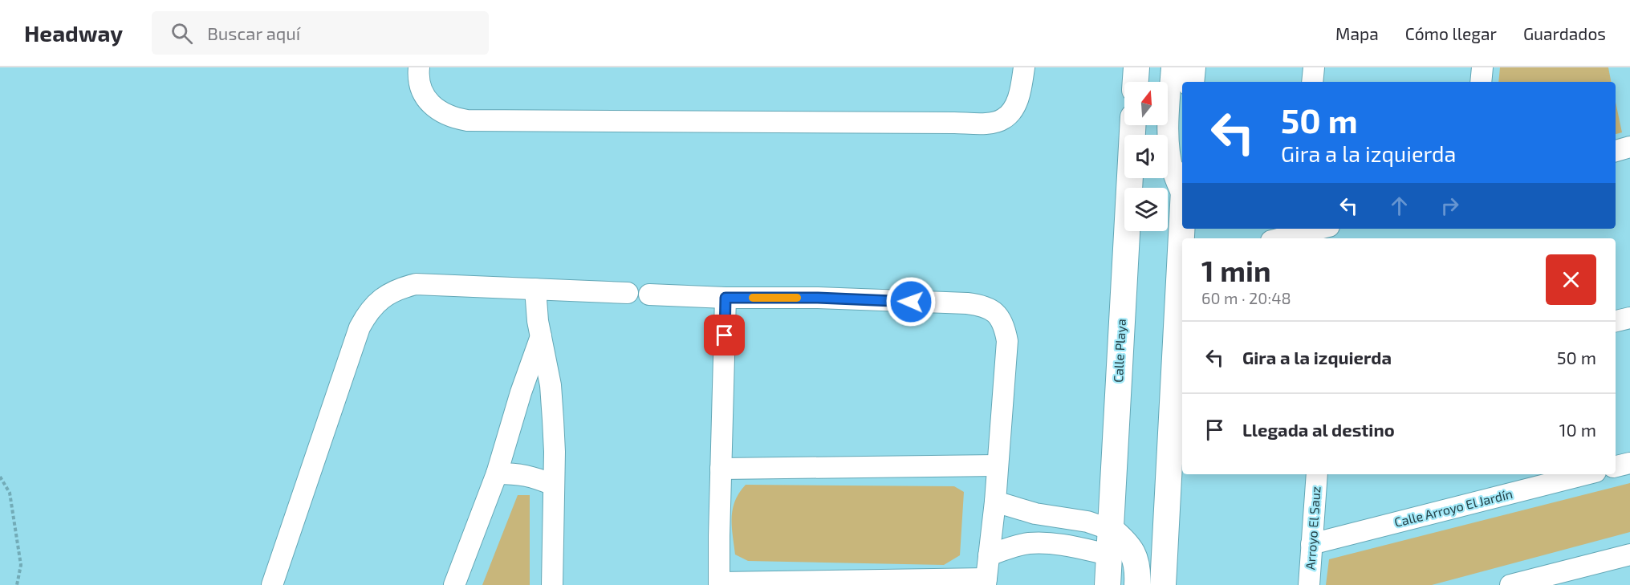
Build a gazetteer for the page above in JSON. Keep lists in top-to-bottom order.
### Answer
{
  "streets": {
    "street": ["Calle Playa", "Calle Arroyo El Jardín", "Arroyo El Sauz"]
  },
  "crossings": [
    ["Calle Arroyo El Jardín", "Arroyo El Sauz"]
  ],
  "north": "top",
  "page": {
    "header": "Headway",
    "search": "Buscar aquí",
    "nav": ["Mapa", "Cómo llegar", "Guardados"],
    "turn": ["50 m", "Gira a la izquierda"],
    "heading": ["1 min", "60 m · 20:48"],
    "list": [
      {
        "name": "Gira a la izquierda",
        "value": "50 m"
      },
      {
        "name": "Llegada al destino",
        "value": "10 m"
      }
    ]
  }
}
